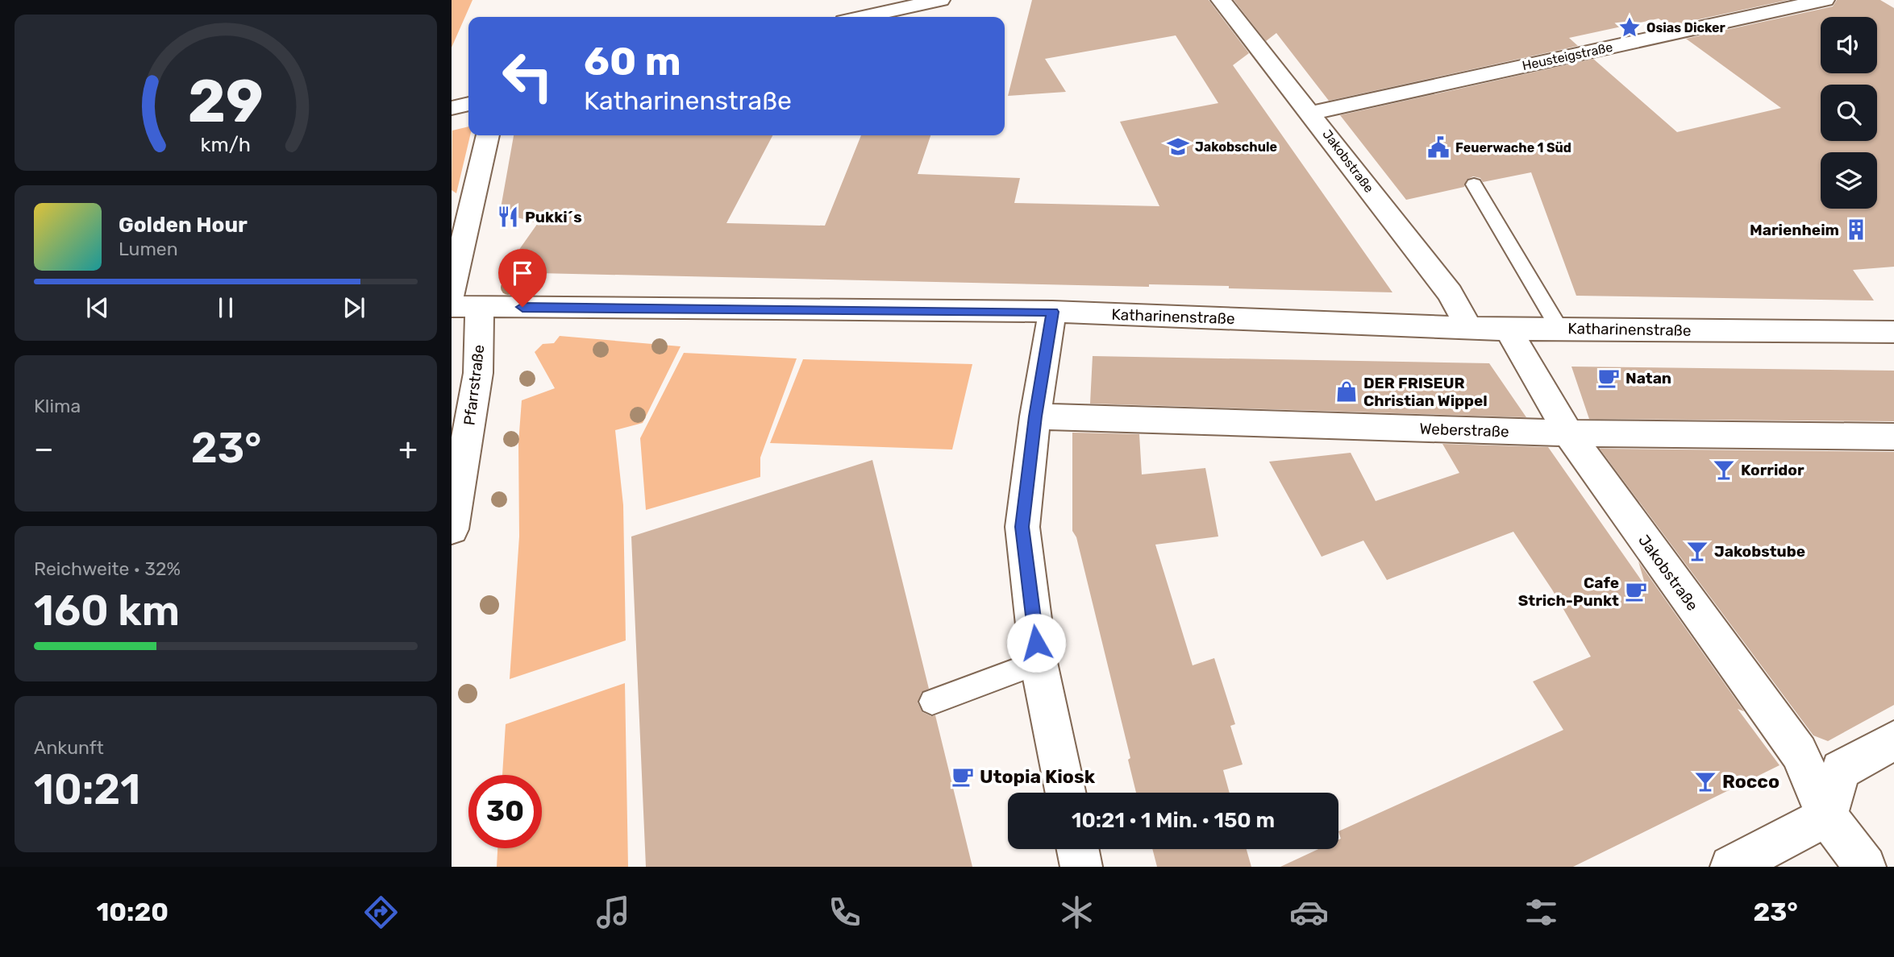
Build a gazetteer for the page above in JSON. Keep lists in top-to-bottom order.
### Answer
{
  "streets": {
    "street": [
      "Heusteigstraße",
      "Jakobstraße",
      "Katharinenstraße",
      "Pfarrstraße",
      "Weberstraße"
    ]
  },
  "crossings": [
    ["Heusteigstraße", "Jakobstraße"],
    ["Jakobstraße", "Katharinenstraße"],
    ["Jakobstraße", "Weberstraße"],
    ["Katharinenstraße", "Pfarrstraße"]
  ],
  "places": {
    "place": ["Osias Dicker"],
    "school or university": ["Jakobschule"],
    "public building": ["Feuerwache 1 Süd"],
    "restaurant": ["Pukki´s"],
    "building": ["Marienheim"],
    "cafe": ["Natan", "Cafe Strich-Punkt", "Utopia Kiosk"],
    "shop": ["DER FRISEUR Christian Wippel"],
    "bar": ["Korridor", "Jakobstube", "Rocco"]
  },
  "page": {
    "turn": ["60 m", "Katharinenstraße"],
    "song": ["Golden Hour", "Lumen"],
    "tile": [
      "Klima",
      ["Reichweite · 32%", "160 km"],
      ["Ankunft", "10:21"]
    ],
    "heat": ["−", "23°", "+"],
    "limit": "30",
    "trip": "10:21 · 1 Min. · 150 m",
    "tabs": ["10:20", "23°"],
    "gauge": ["29", "km/h"]
  }
}
